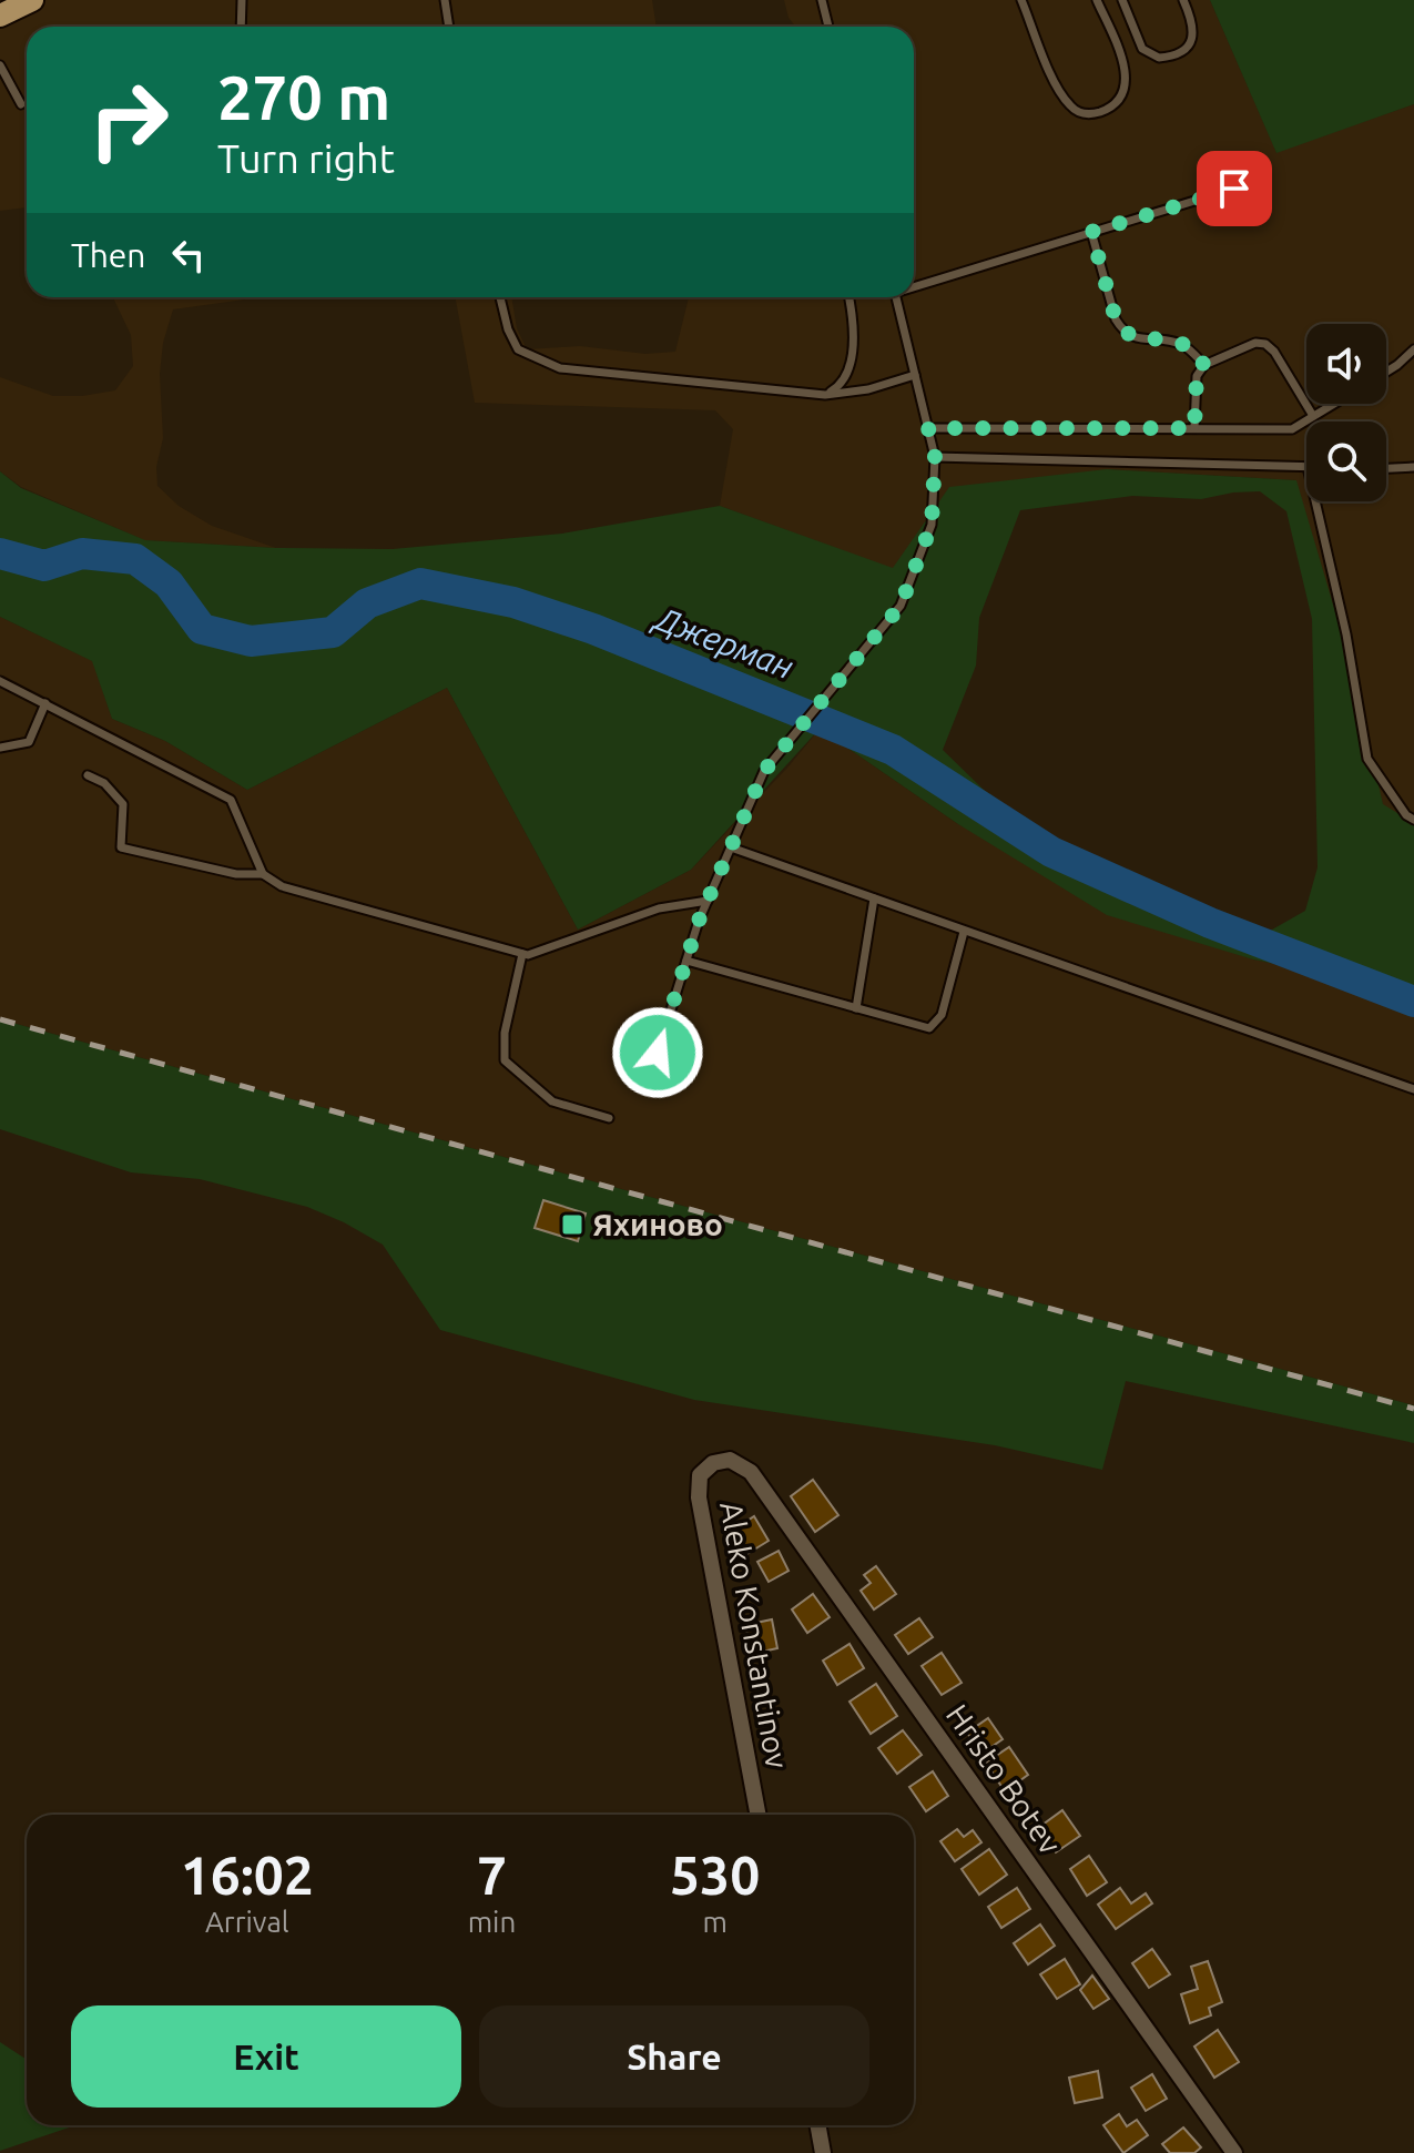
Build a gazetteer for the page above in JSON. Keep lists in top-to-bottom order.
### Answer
{
  "streets": {
    "street": ["Aleko Konstantinov", "Hristo Botev"]
  },
  "crossings": [
    ["Aleko Konstantinov", "Hristo Botev"]
  ],
  "water": ["Джерман"],
  "places": {
    "transit": ["Яхиново"]
  },
  "page": {
    "turn": ["270 m", "Turn right"],
    "then": "Then",
    "eta": [
      "16:02",
      "Arrival",
      "7",
      "min",
      "530",
      "m"
    ],
    "buttons": ["Exit", "Share"]
  }
}
